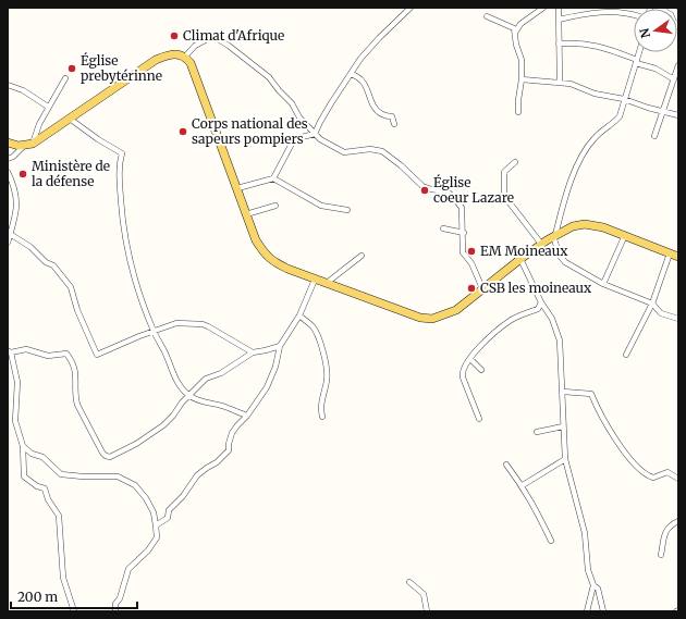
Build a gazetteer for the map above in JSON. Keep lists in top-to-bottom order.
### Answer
{
  "places": [
    "Climat d'Afrique",
    "Église prebytérinne",
    "Corps national des sapeurs pompiers",
    "Ministère de la défense",
    "Église coeur Lazare",
    "EM Moineaux",
    "CSB les moineaux"
  ],
  "scale_bar": "200 m",
  "north": "left"
}
